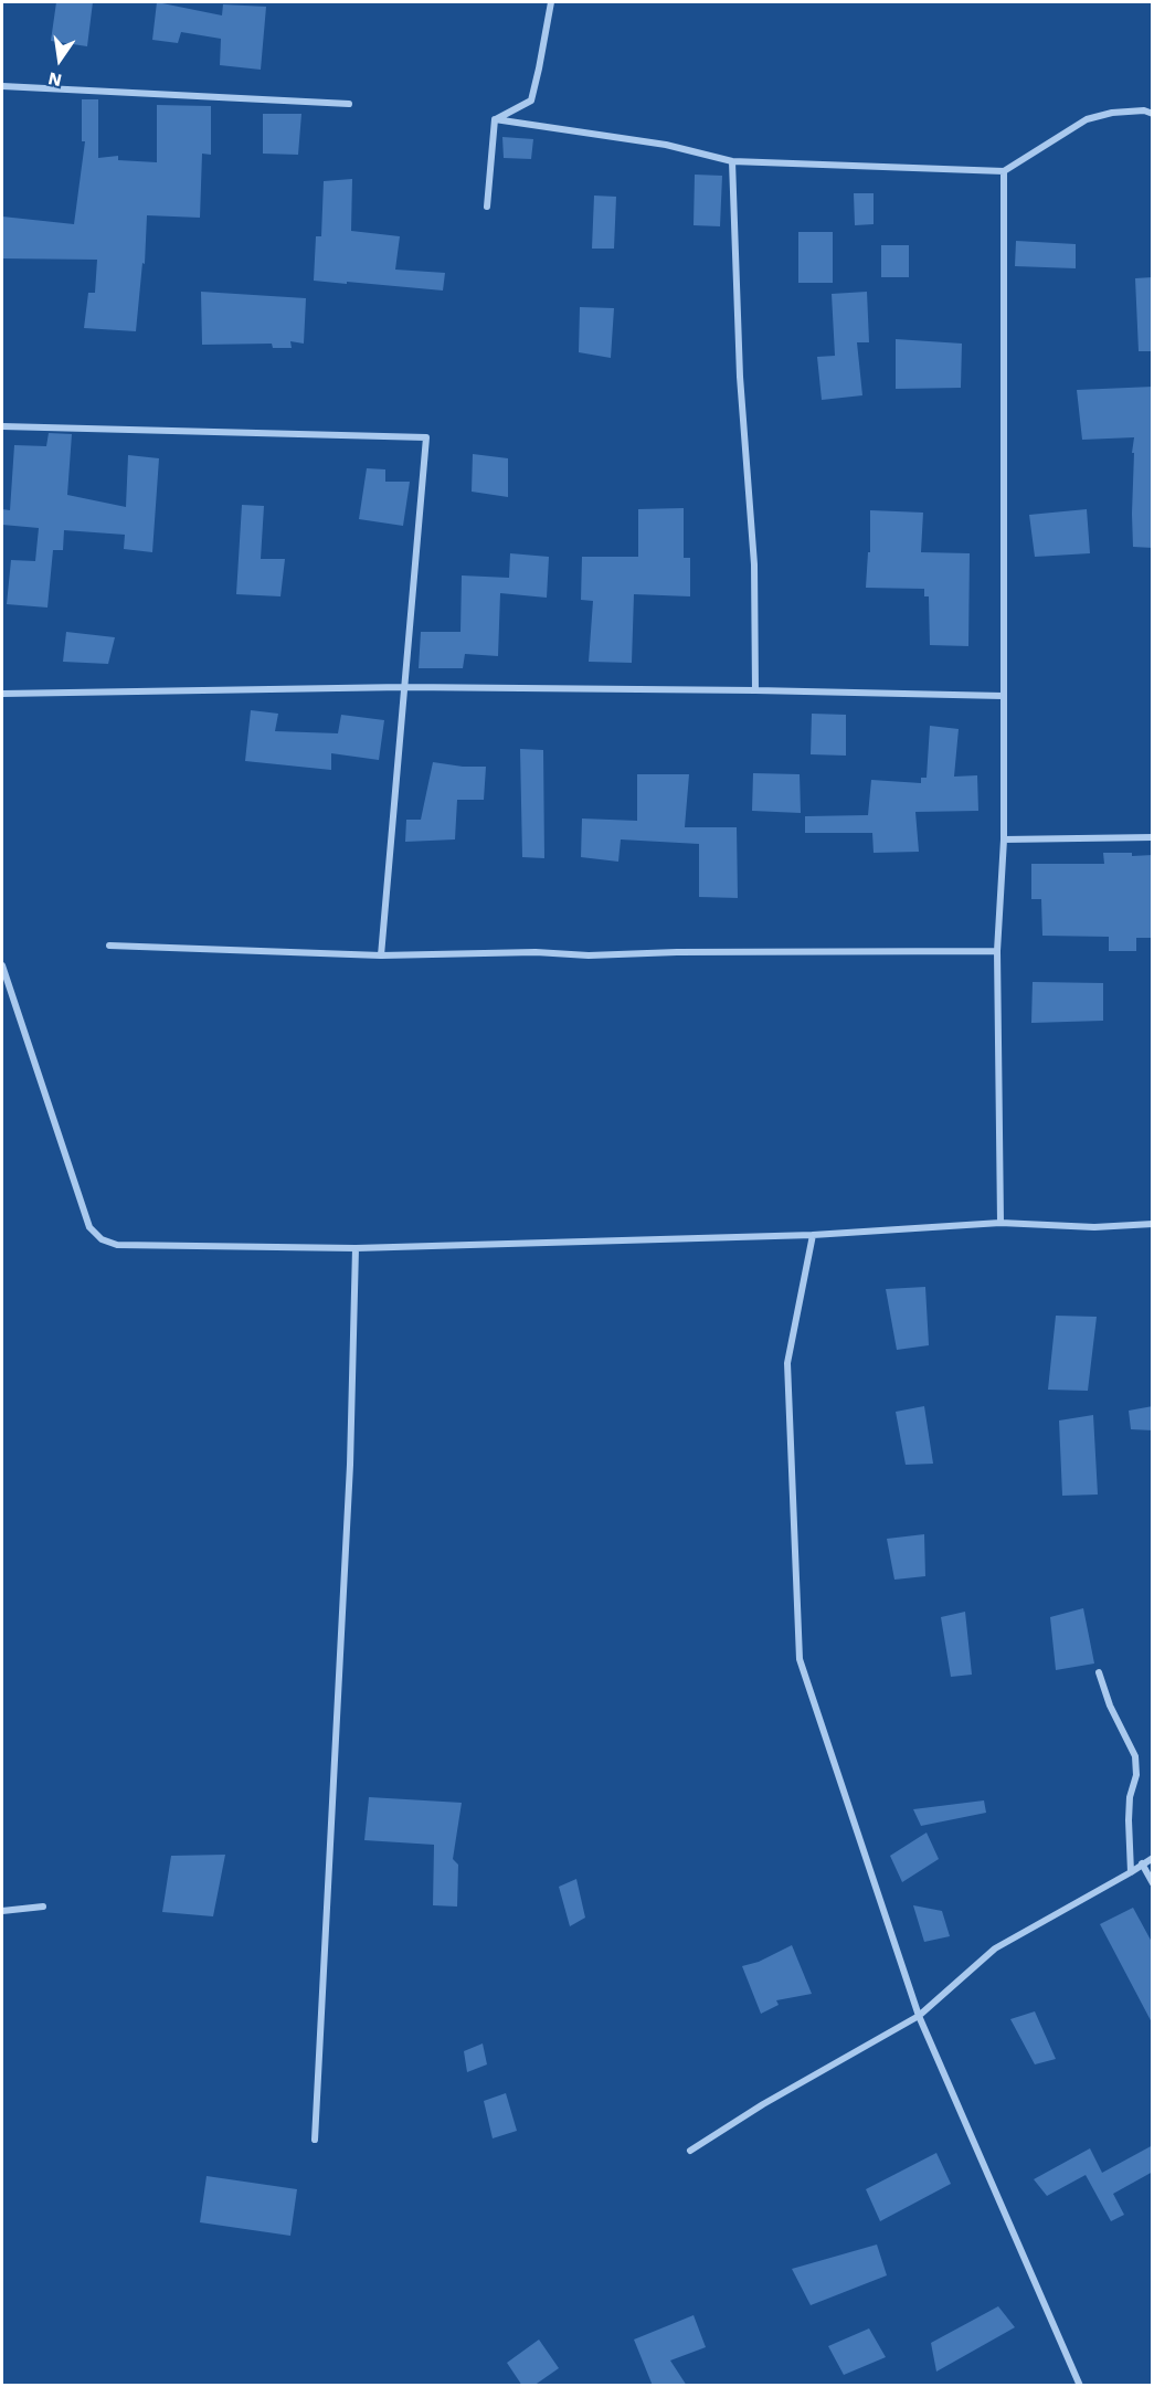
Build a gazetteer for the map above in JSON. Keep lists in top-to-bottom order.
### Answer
{
  "north": "bottom"
}
